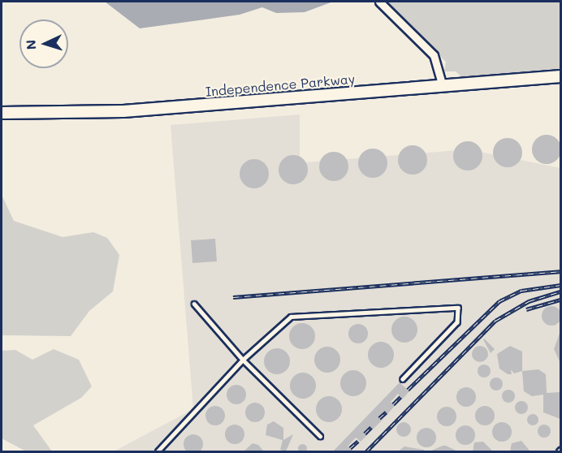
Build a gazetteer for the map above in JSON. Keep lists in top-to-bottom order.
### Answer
{
  "streets": {
    "main road": ["Independence Parkway"]
  },
  "north": "left"
}
